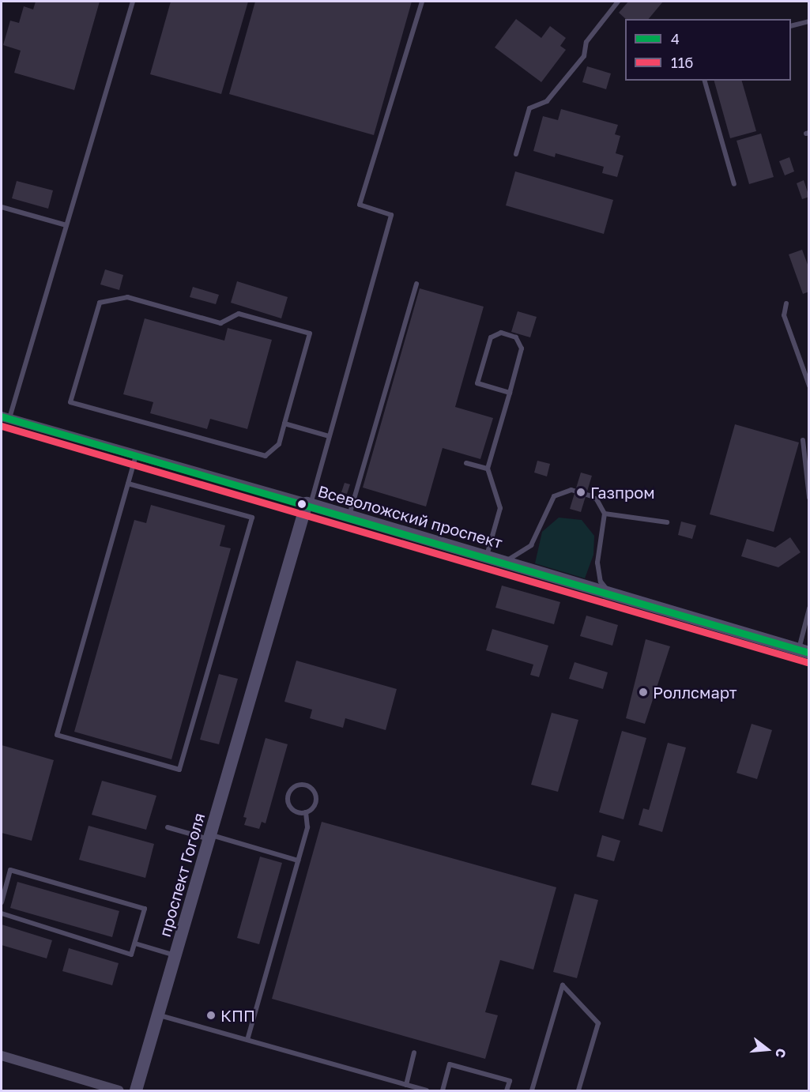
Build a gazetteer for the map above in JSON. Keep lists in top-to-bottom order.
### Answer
{
  "streets": {
    "street": ["Всеволожский проспект", "проспект Гоголя"]
  },
  "crossings": [
    ["Всеволожский проспект", "проспект Гоголя"]
  ],
  "places": ["Газпром", "Роллсмарт", "КПП"],
  "lines": ["transit line 4", "transit line 11б"],
  "legend": ["4", "11б"],
  "north": "right"
}
